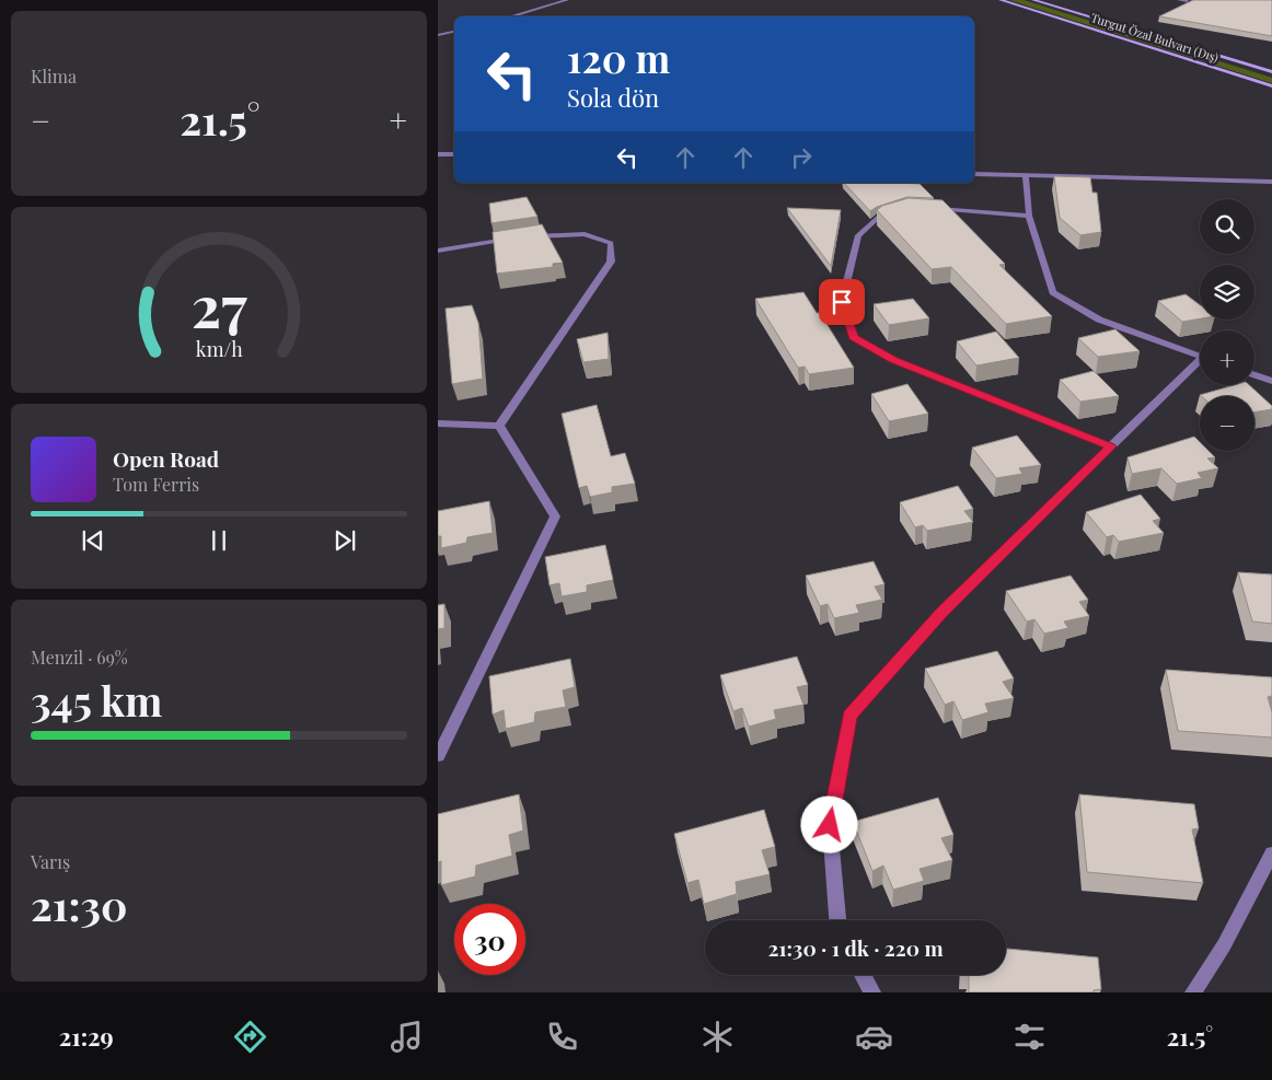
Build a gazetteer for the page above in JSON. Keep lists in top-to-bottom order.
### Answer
{
  "streets": {
    "main road": ["Turgut Özal Bulvarı (Dış)"]
  },
  "page": {
    "tile": [
      "Klima",
      ["Menzil · 69%", "345 km"],
      ["Varış", "21:30"]
    ],
    "turn": ["120 m", "Sola dön"],
    "heat": ["−", "21.5°", "+"],
    "map_buttons": ["+", "−"],
    "song": ["Open Road", "Tom Ferris"],
    "limit": "30",
    "trip": "21:30 · 1 dk · 220 m",
    "tabs": ["21:29", "21.5°"],
    "gauge": ["27", "km/h"]
  }
}
